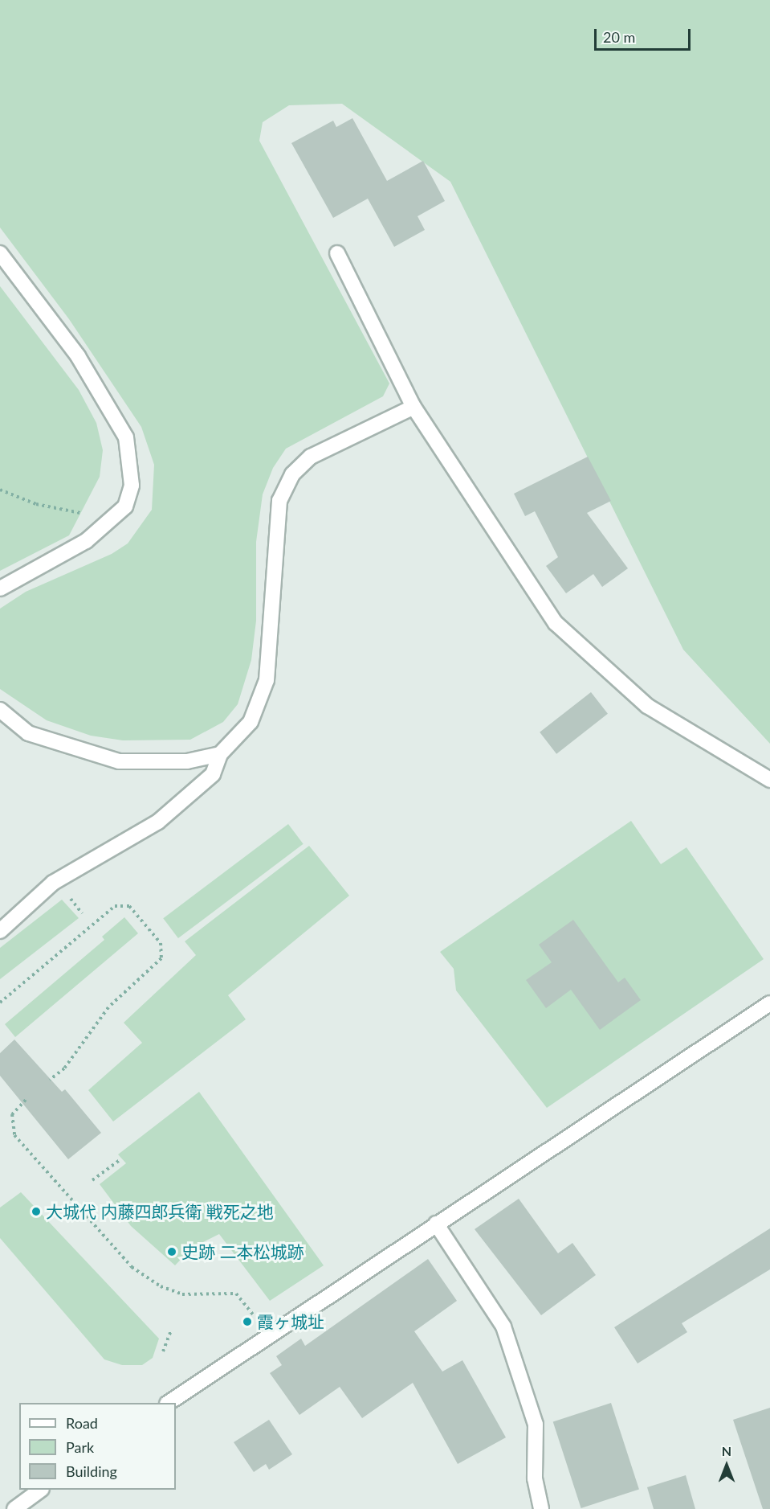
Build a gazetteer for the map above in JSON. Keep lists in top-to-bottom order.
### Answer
{
  "places": ["大城代 内藤四郎兵衛 戦死之地", "史跡 二本松城跡", "霞ヶ城址"],
  "legend": ["Road", "Park", "Building"],
  "scale_bar": "20 m",
  "north": "top"
}
